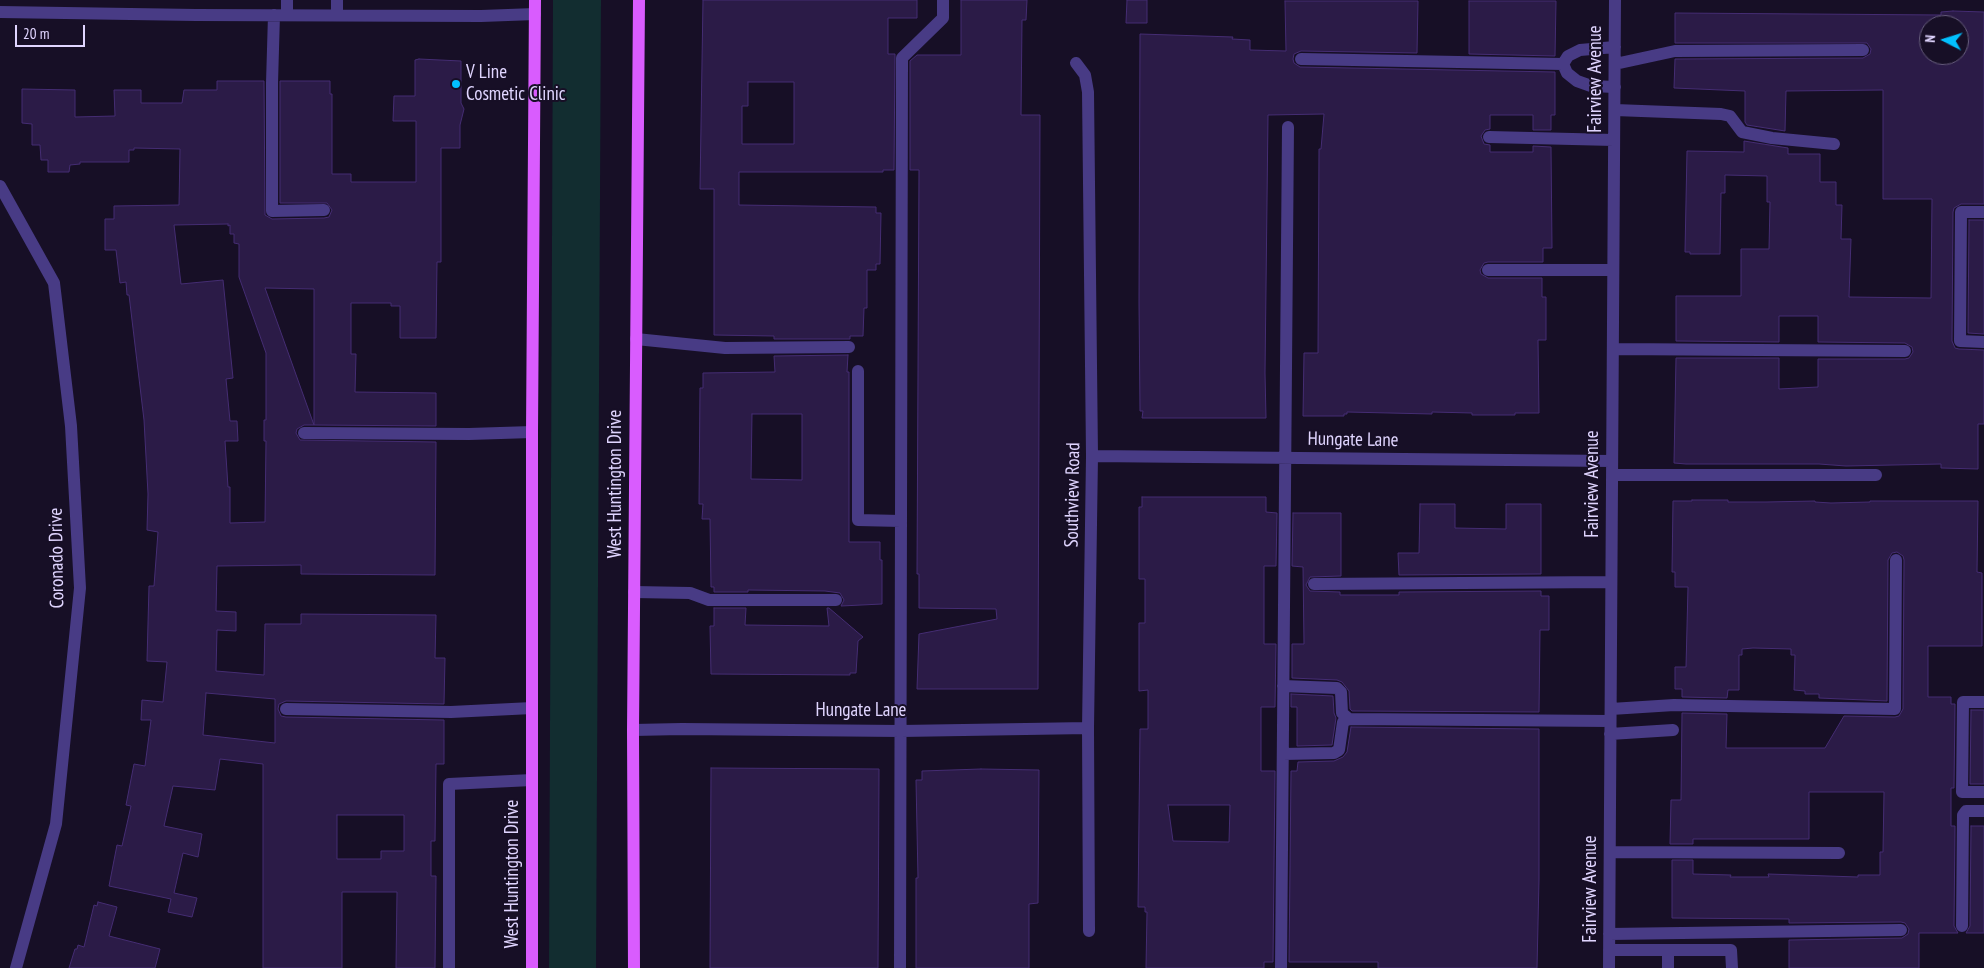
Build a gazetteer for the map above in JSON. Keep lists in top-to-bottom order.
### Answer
{
  "streets": {
    "main road": ["West Huntington Drive"],
    "street": [
      "Fairview Avenue",
      "Hungate Lane",
      "Southview Road",
      "Coronado Drive"
    ]
  },
  "crossings": [
    ["Fairview Avenue", "Hungate Lane"],
    ["Hungate Lane", "West Huntington Drive"],
    ["Hungate Lane", "Southview Road"]
  ],
  "places": ["V Line Cosmetic Clinic"],
  "scale_bar": "20 m",
  "north": "left"
}
